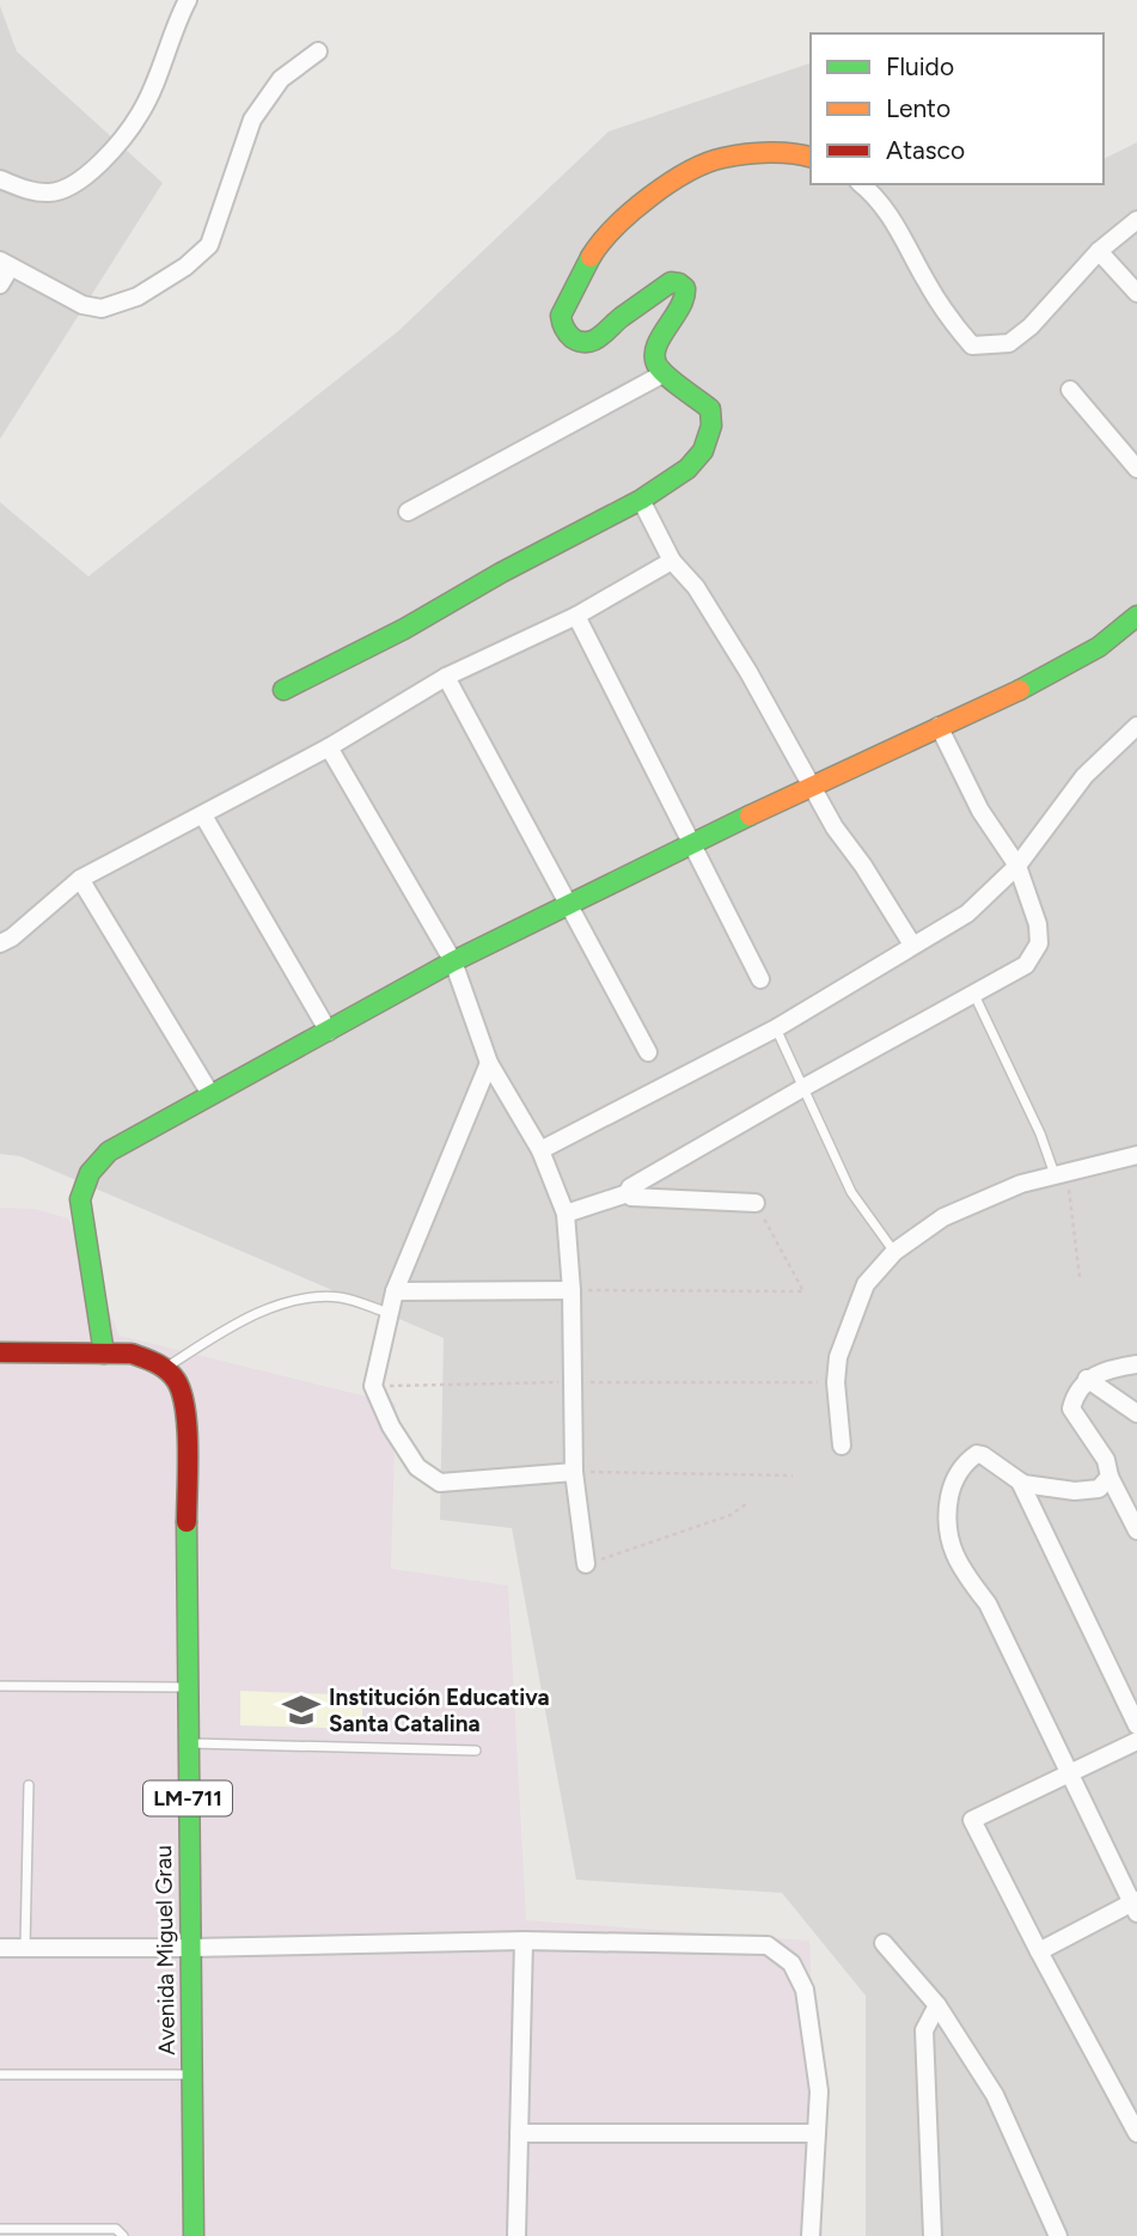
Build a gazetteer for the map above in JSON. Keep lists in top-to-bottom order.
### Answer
{
  "streets": {
    "street": ["LM-711", "Avenida Miguel Grau"]
  },
  "places": {
    "school or university": ["Institución Educativa Santa Catalina"]
  },
  "legend": ["Fluido", "Lento", "Atasco"]
}
